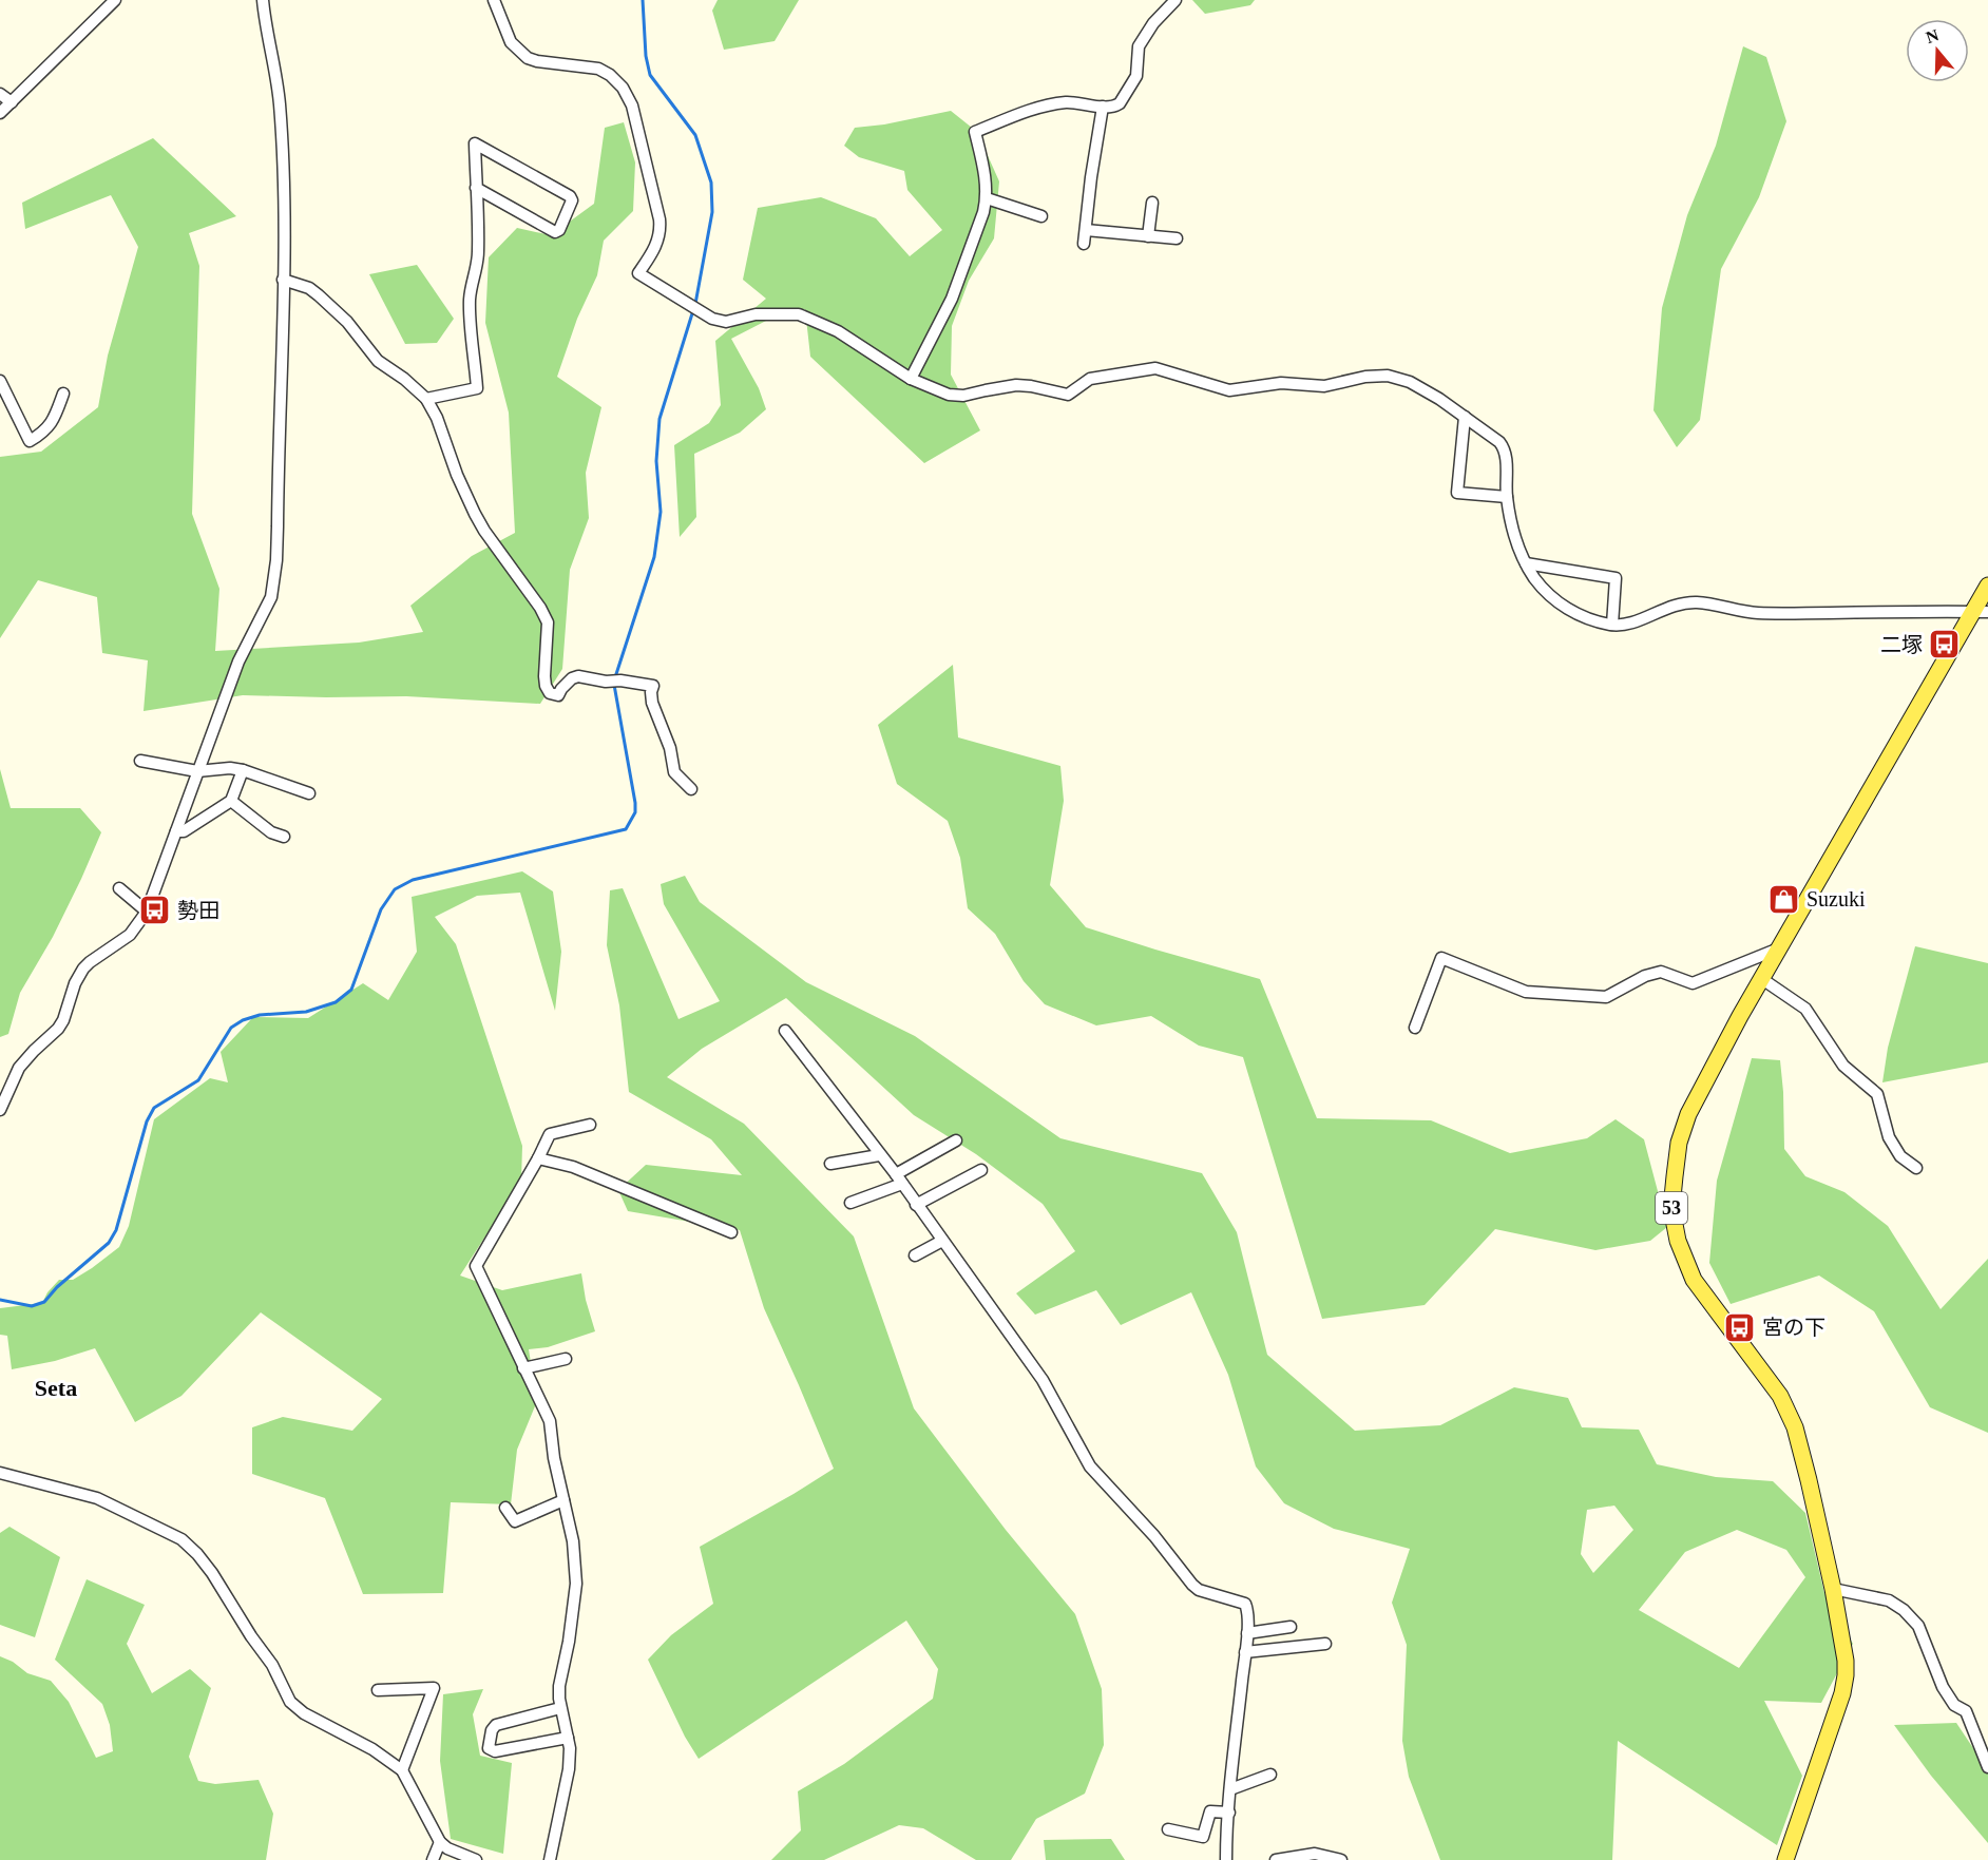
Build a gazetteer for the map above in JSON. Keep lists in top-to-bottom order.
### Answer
{
  "streets": {
    "main road": ["53"]
  },
  "districts": ["Seta"],
  "places": {
    "bus stop": ["二塚", "勢田", "宮の下"],
    "shop": ["Suzuki"]
  },
  "north": "top"
}
